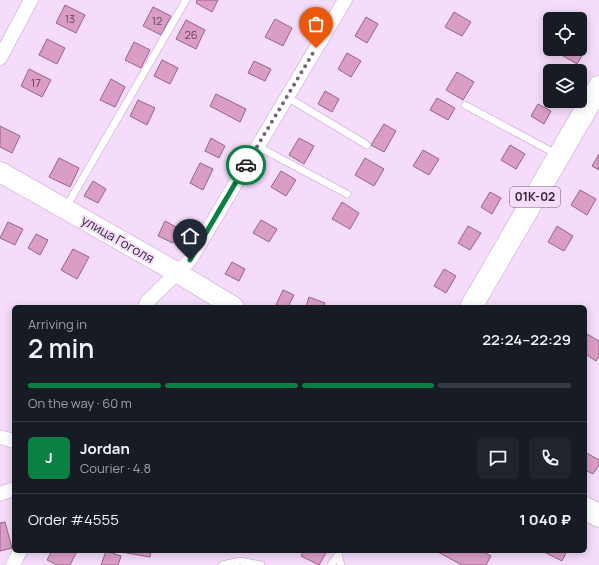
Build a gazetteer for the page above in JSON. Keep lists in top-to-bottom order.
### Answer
{
  "streets": {
    "main road": ["01К-02", "улица Гоголя"]
  },
  "house_numbers": [
    "13",
    "12",
    "26",
    "17"
  ],
  "page": {
    "heading": ["2 min", "Arriving in", "22:24–22:29"],
    "panel": [
      "Jordan",
      "Courier · 4.8",
      "Order #4555",
      "1 040 ₽"
    ],
    "bar": "On the way · 60 m",
    "round": "J"
  }
}
